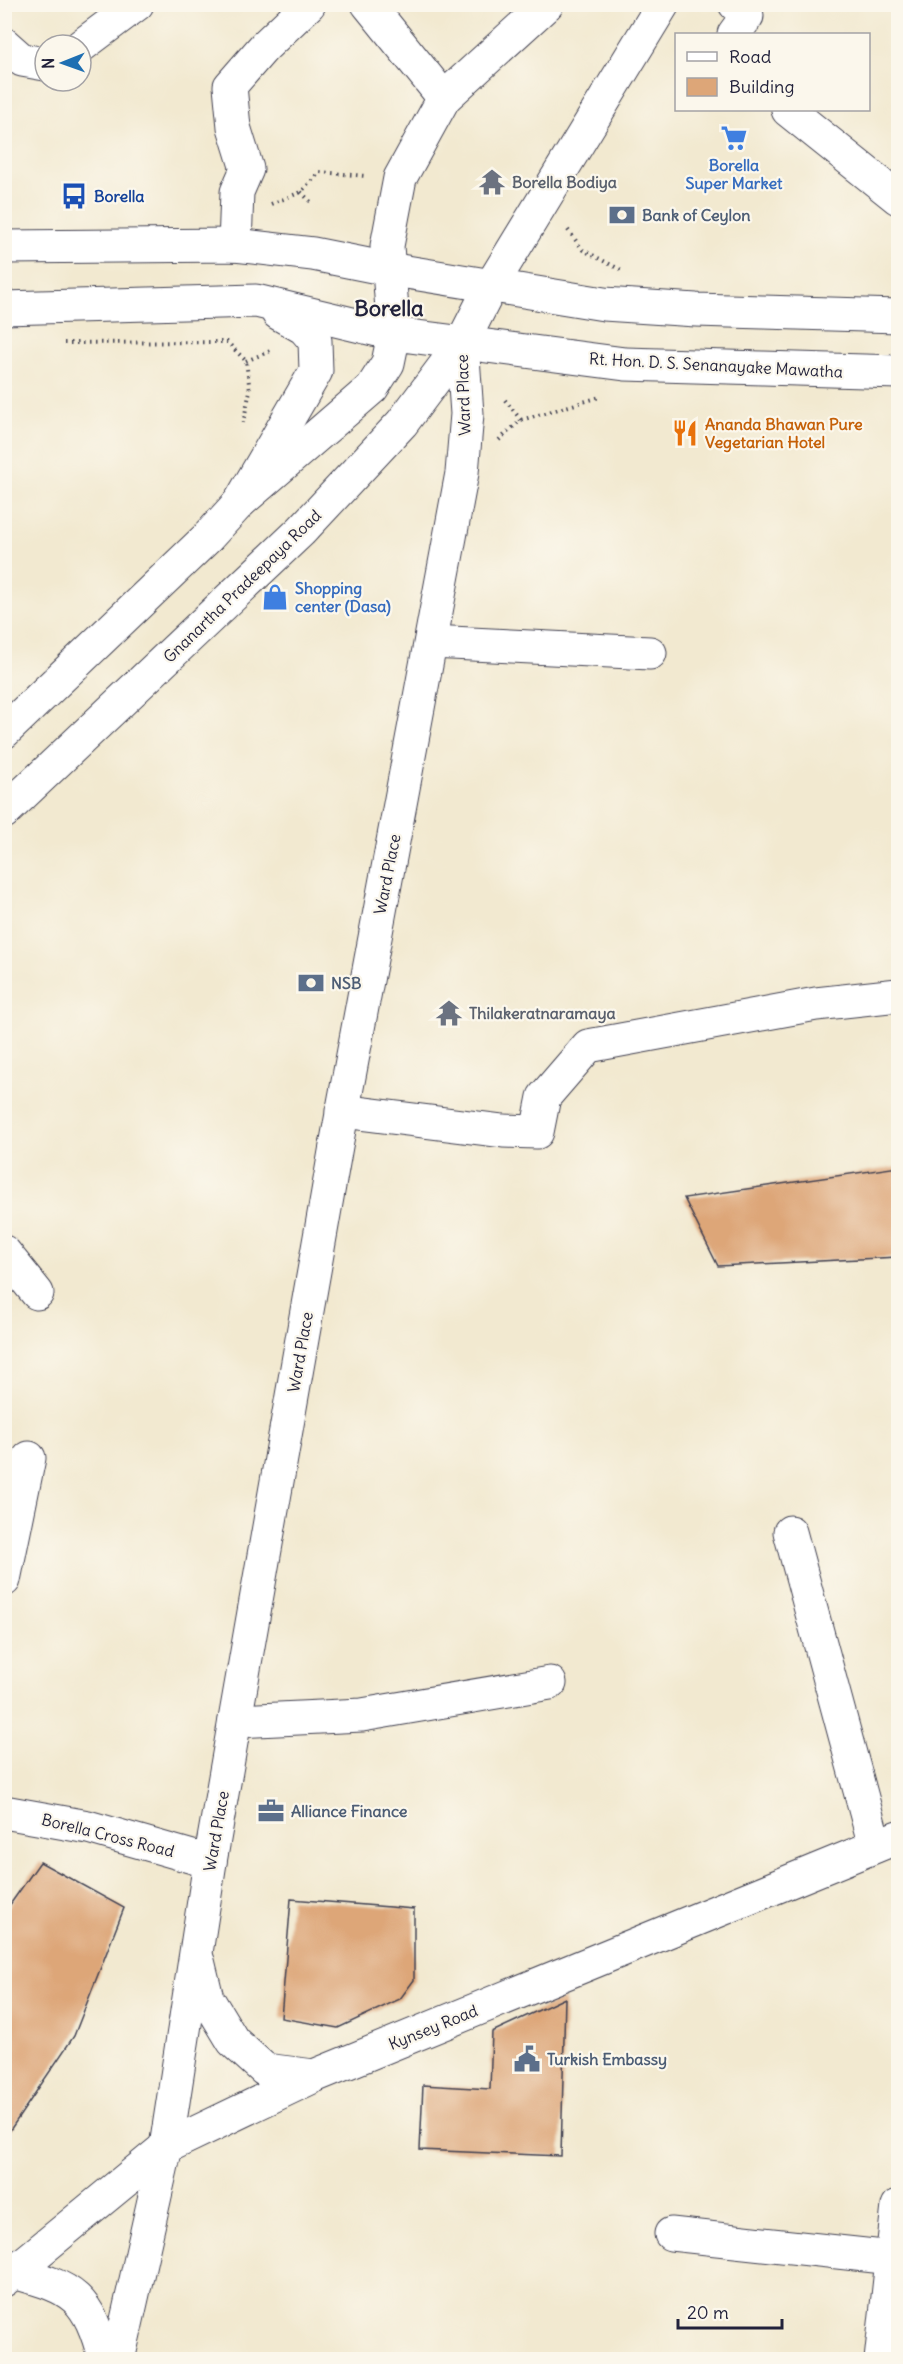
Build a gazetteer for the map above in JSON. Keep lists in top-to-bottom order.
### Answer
{
  "streets": {
    "main road": [
      "Rt. Hon. D. S. Senanayake Mawatha",
      "Ward Place",
      "Gnanartha Pradeepaya Road",
      "Borella Cross Road",
      "Kynsey Road"
    ]
  },
  "crossings": [
    ["Rt. Hon. D. S. Senanayake Mawatha", "Ward Place"],
    ["Rt. Hon. D. S. Senanayake Mawatha", "Gnanartha Pradeepaya Road"],
    ["Ward Place", "Gnanartha Pradeepaya Road"],
    ["Ward Place", "Borella Cross Road"],
    ["Ward Place", "Kynsey Road"]
  ],
  "districts": ["Borella"],
  "places": {
    "supermarket": ["Borella Super Market"],
    "temple": ["Borella Bodiya", "Thilakeratnaramaya"],
    "bus stop": ["Borella"],
    "bank": ["Bank of Ceylon", "NSB"],
    "restaurant": ["Ananda Bhawan Pure Vegetarian Hotel"],
    "shop": ["Shopping center (Dasa)"],
    "office": ["Alliance Finance"],
    "public building": ["Turkish Embassy"]
  },
  "legend": ["Road", "Building"],
  "scale_bar": "20 m",
  "north": "left"
}
